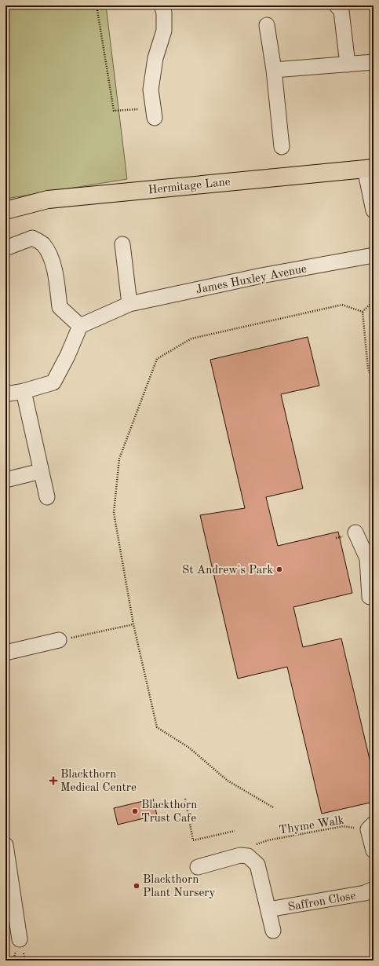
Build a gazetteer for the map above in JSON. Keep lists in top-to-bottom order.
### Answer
{
  "streets": {
    "main road": ["Hermitage Lane"],
    "street": ["James Huxley Avenue", "Saffron Close"],
    "path": ["Thyme Walk"]
  },
  "places": {
    "other": ["St Andrew's Park", "Blackthorn Trust Cafe", "Blackthorn Plant Nursery"],
    "health": ["Blackthorn Medical Centre"]
  }
}
